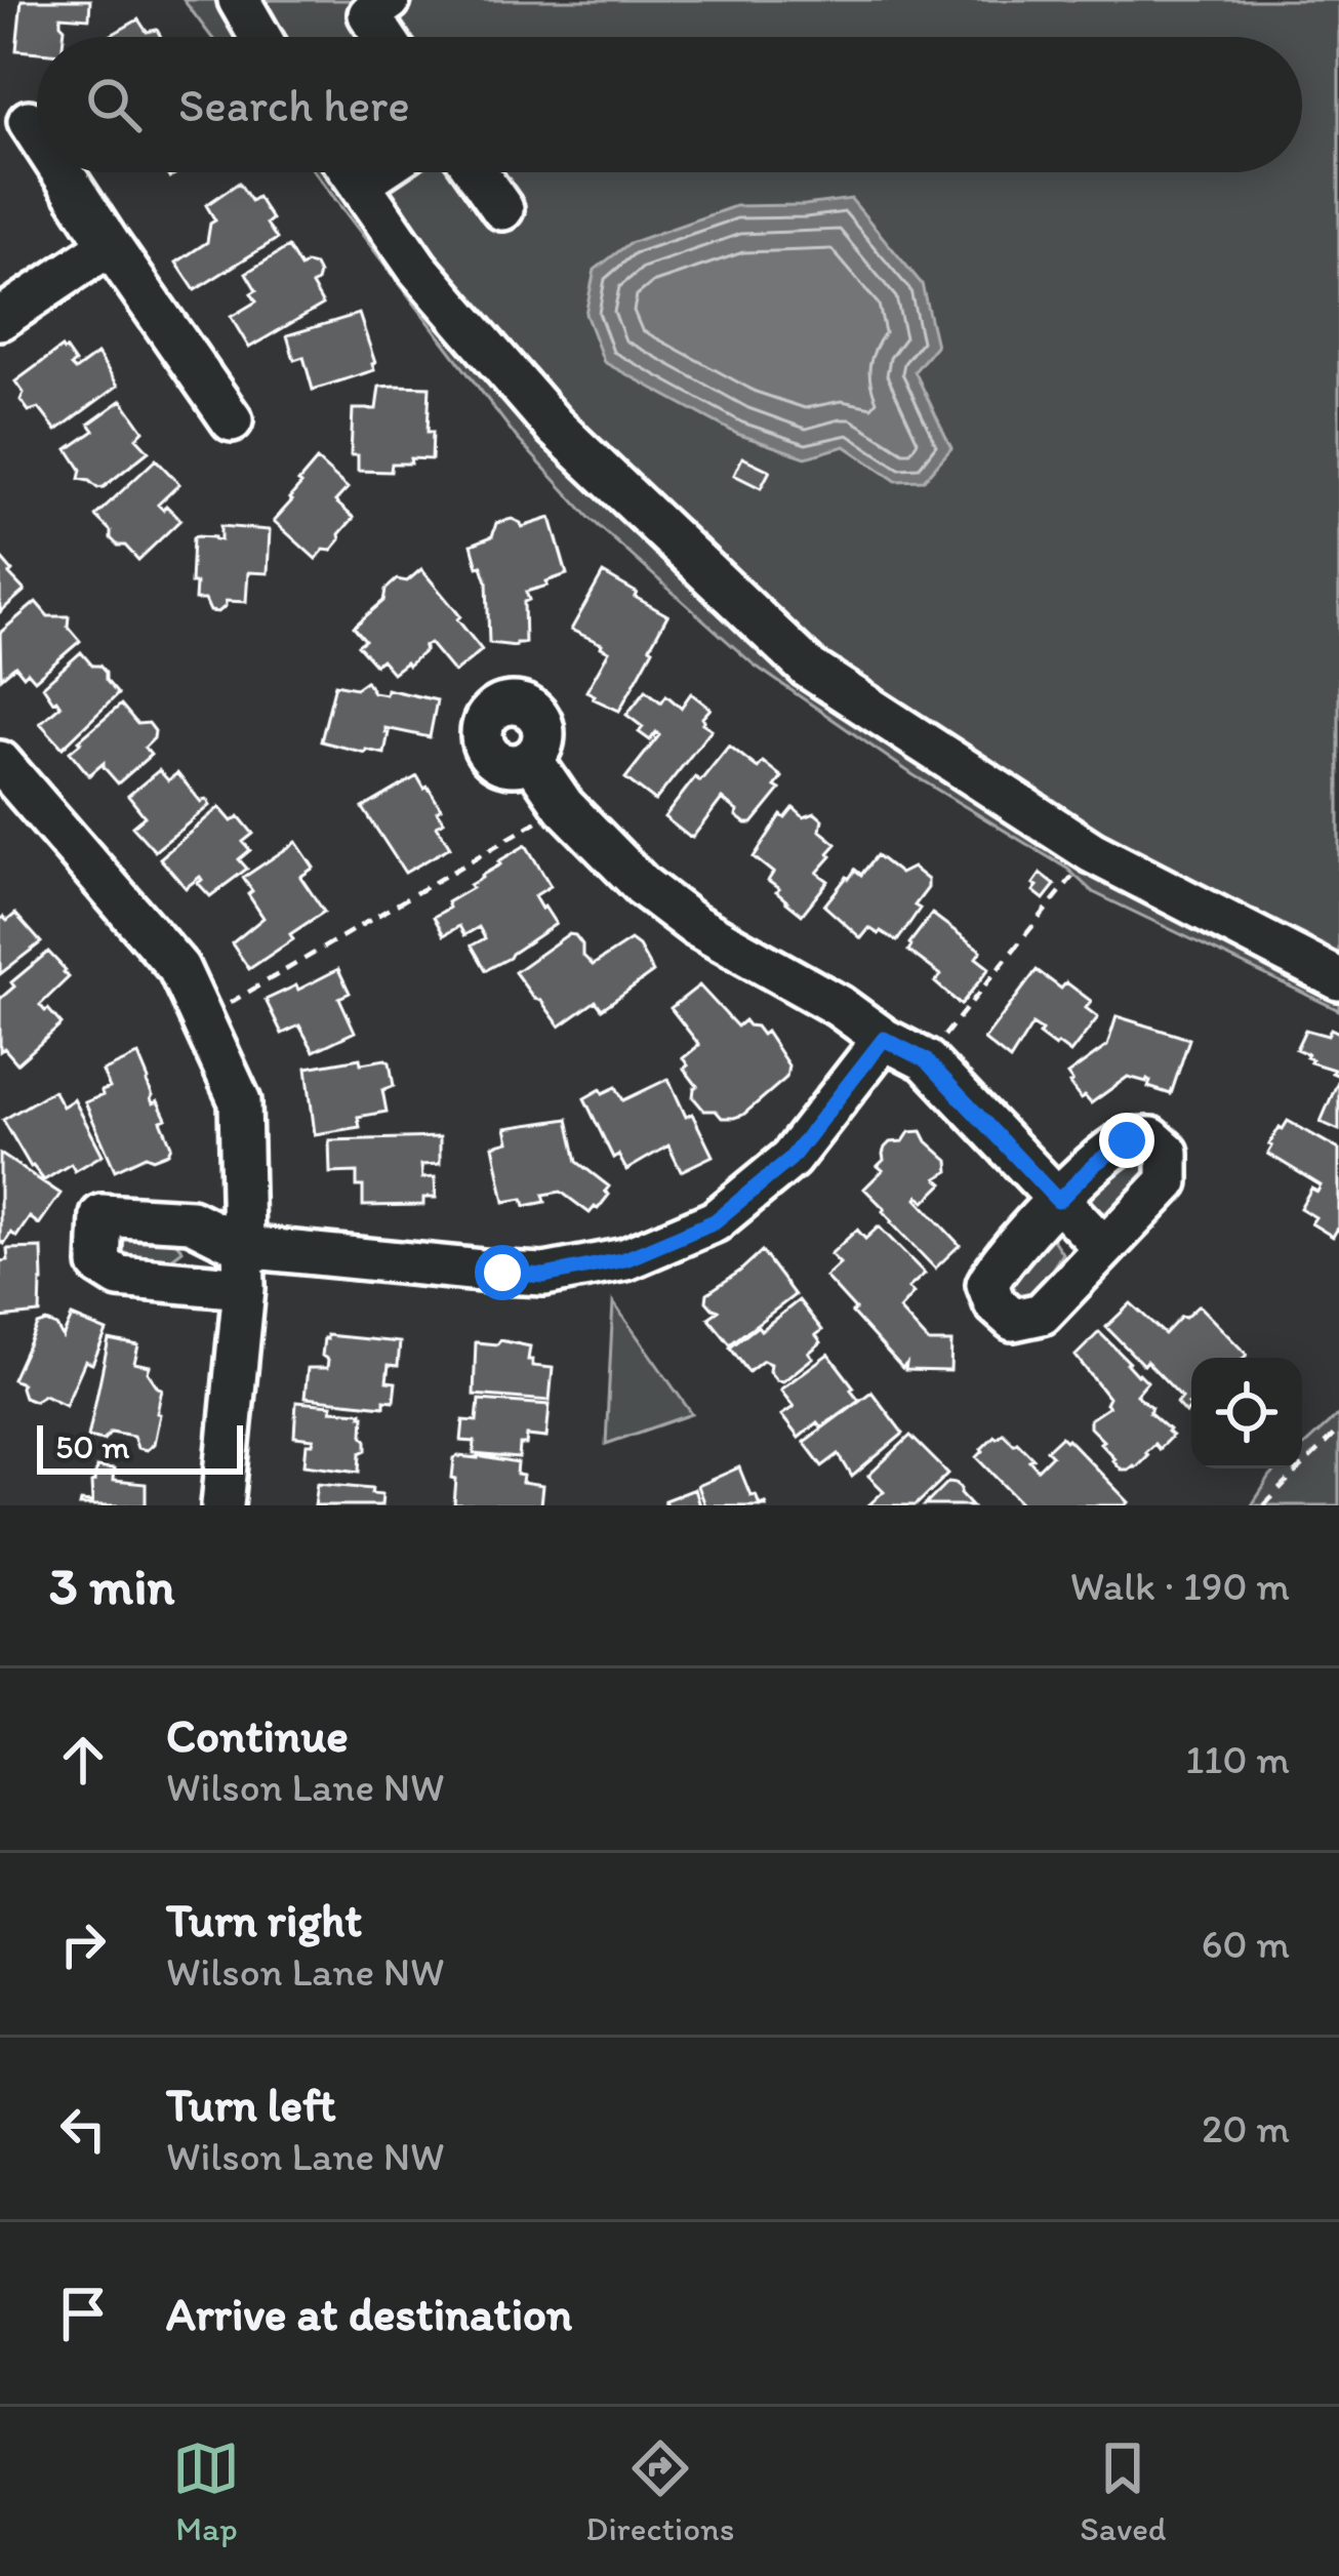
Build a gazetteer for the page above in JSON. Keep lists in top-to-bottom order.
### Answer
{
  "scale_bar": "50 m",
  "page": {
    "search": "Search here",
    "scale": "50 m",
    "heading": ["3 min", "Walk · 190 m"],
    "list": [
      ["Continue", "Wilson Lane NW", "110 m"],
      ["Turn right", "Wilson Lane NW", "60 m"],
      ["Turn left", "Wilson Lane NW", "20 m"],
      "Arrive at destination"
    ],
    "nav": ["Map", "Directions", "Saved"]
  }
}
